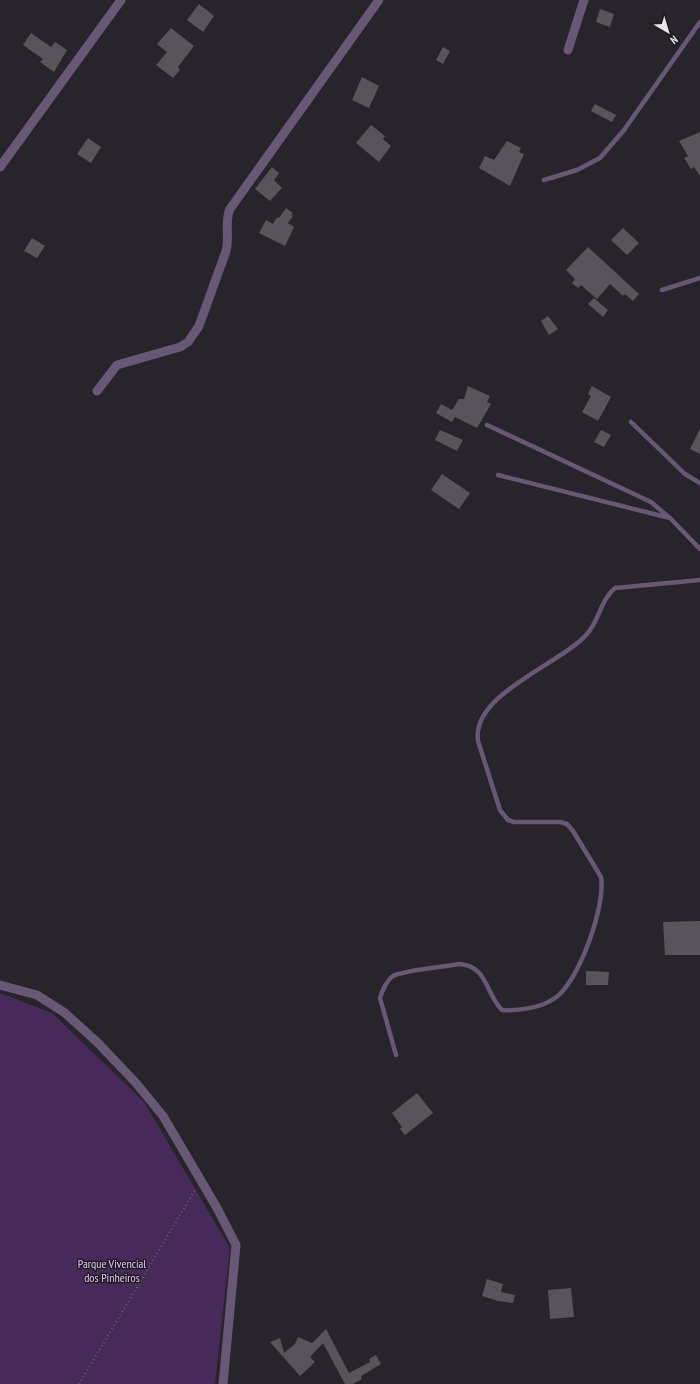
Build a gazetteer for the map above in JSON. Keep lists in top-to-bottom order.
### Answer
{
  "parks": ["Parque Vivencial dos Pinheiros"],
  "north": "bottom right"
}
